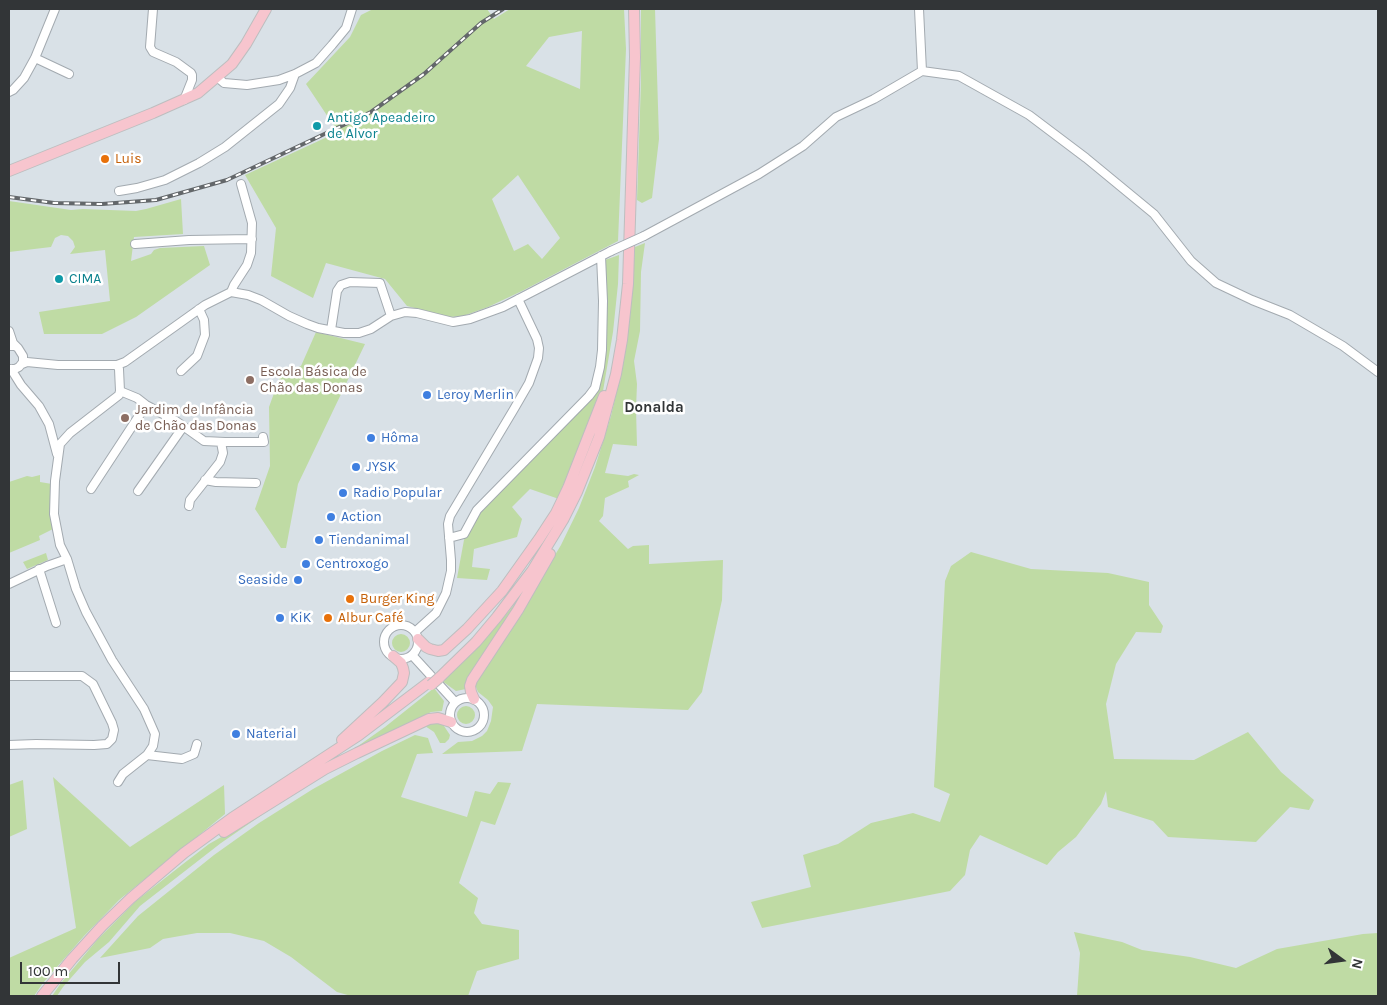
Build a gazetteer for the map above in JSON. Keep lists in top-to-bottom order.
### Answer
{
  "districts": ["Donalda"],
  "places": [
    "Antigo Apeadeiro de Alvor",
    "Luis",
    "CIMA",
    "Escola Básica de Chão das Donas",
    "Leroy Merlin",
    "Jardim de Infância de Chão das Donas",
    "Hôma",
    "JYSK",
    "Radio Popular",
    "Action",
    "Tiendanimal",
    "Centroxogo",
    "Seaside",
    "Burger King",
    "KiK",
    "Albur Café",
    "Naterial"
  ],
  "scale_bar": "100 m",
  "north": "right"
}
